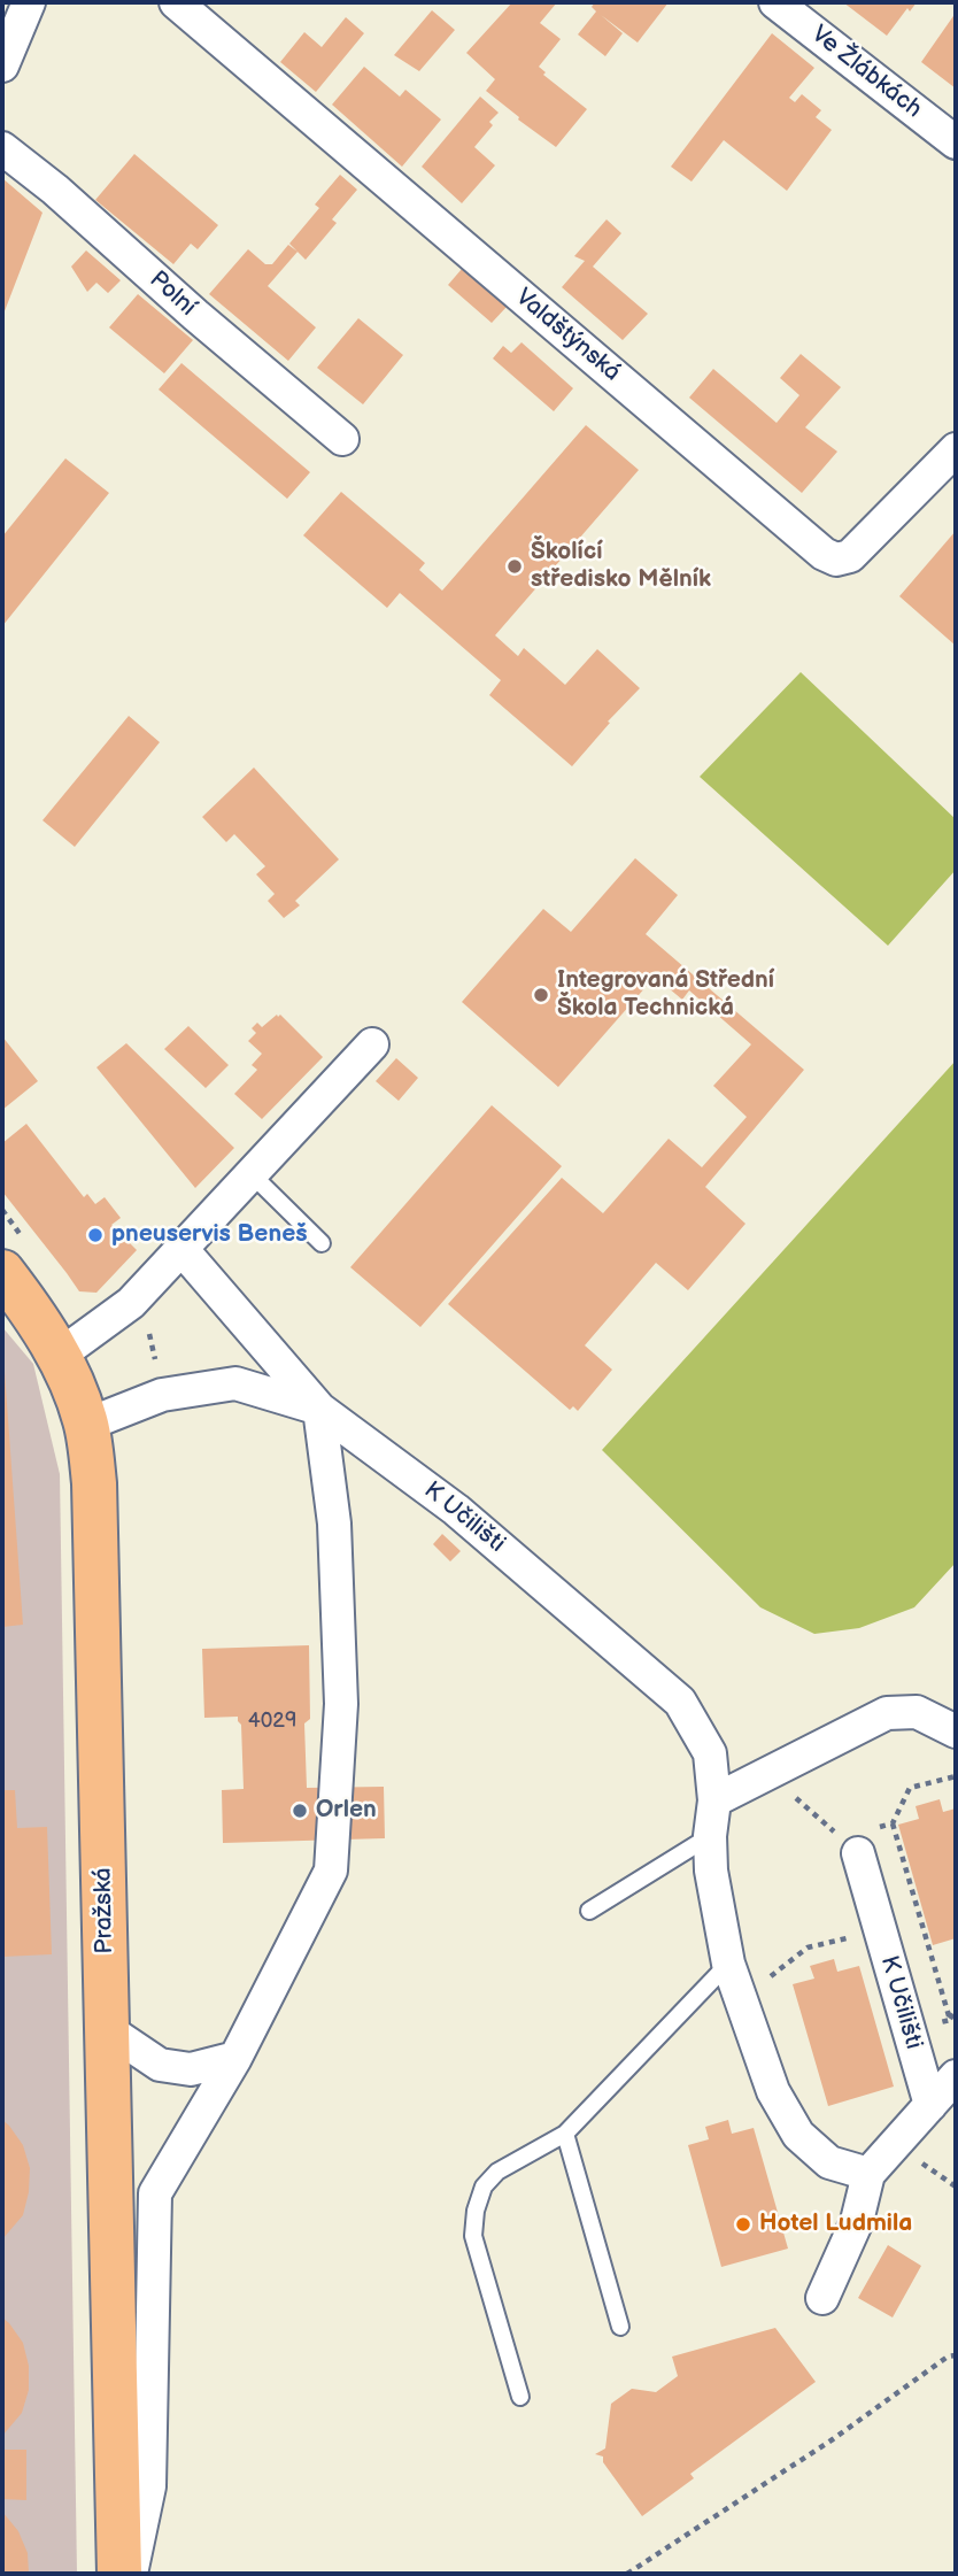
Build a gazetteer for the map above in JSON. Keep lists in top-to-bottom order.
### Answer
{
  "streets": {
    "main road": ["Pražská"],
    "street": [
      "Ve Žlábkách",
      "Polní",
      "Valdštýnská",
      "K Učilišti"
    ]
  },
  "places": [
    "Školící středisko Mělník",
    "Integrovaná Střední Škola Technická",
    "pneuservis Beneš",
    "Orlen",
    "Hotel Ludmila"
  ],
  "house_numbers": ["4029"]
}
